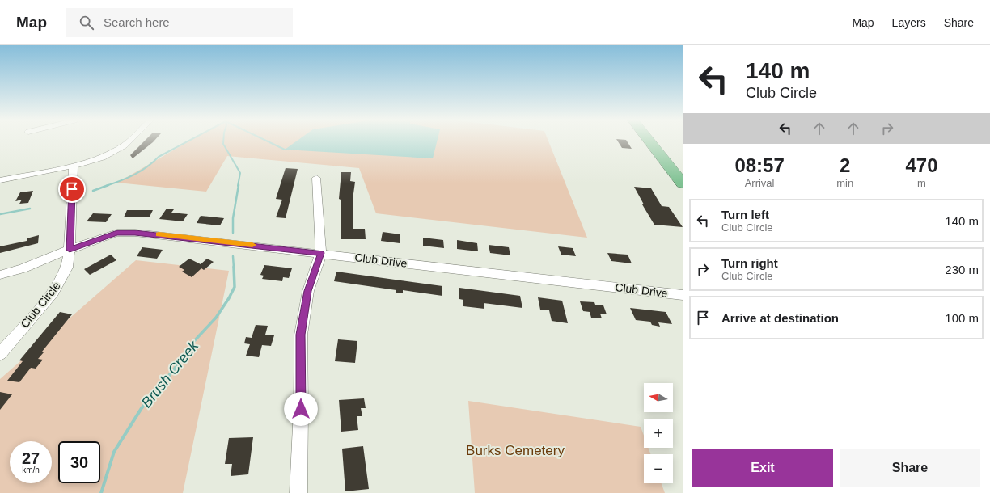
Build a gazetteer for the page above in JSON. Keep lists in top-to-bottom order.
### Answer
{
  "streets": {
    "street": ["Club Drive", "Club Circle"]
  },
  "water": ["Brush Creek"],
  "parks": ["Burks Cemetery"],
  "north": "left",
  "page": {
    "header": "Map",
    "search": "Search here",
    "nav": ["Map", "Layers", "Share"],
    "turn": ["140 m", "Club Circle"],
    "eta": [
      "08:57",
      "Arrival",
      "2",
      "min",
      "470",
      "m"
    ],
    "list": [
      {
        "name": "Turn left",
        "note": "Club Circle",
        "value": "140 m"
      },
      {
        "name": "Turn right",
        "note": "Club Circle",
        "value": "230 m"
      },
      {
        "name": "Arrive at destination",
        "value": "100 m"
      }
    ],
    "map_buttons": ["+", "−"],
    "speed": "27 km/h",
    "limit": "30",
    "buttons": ["Exit", "Share"]
  }
}
